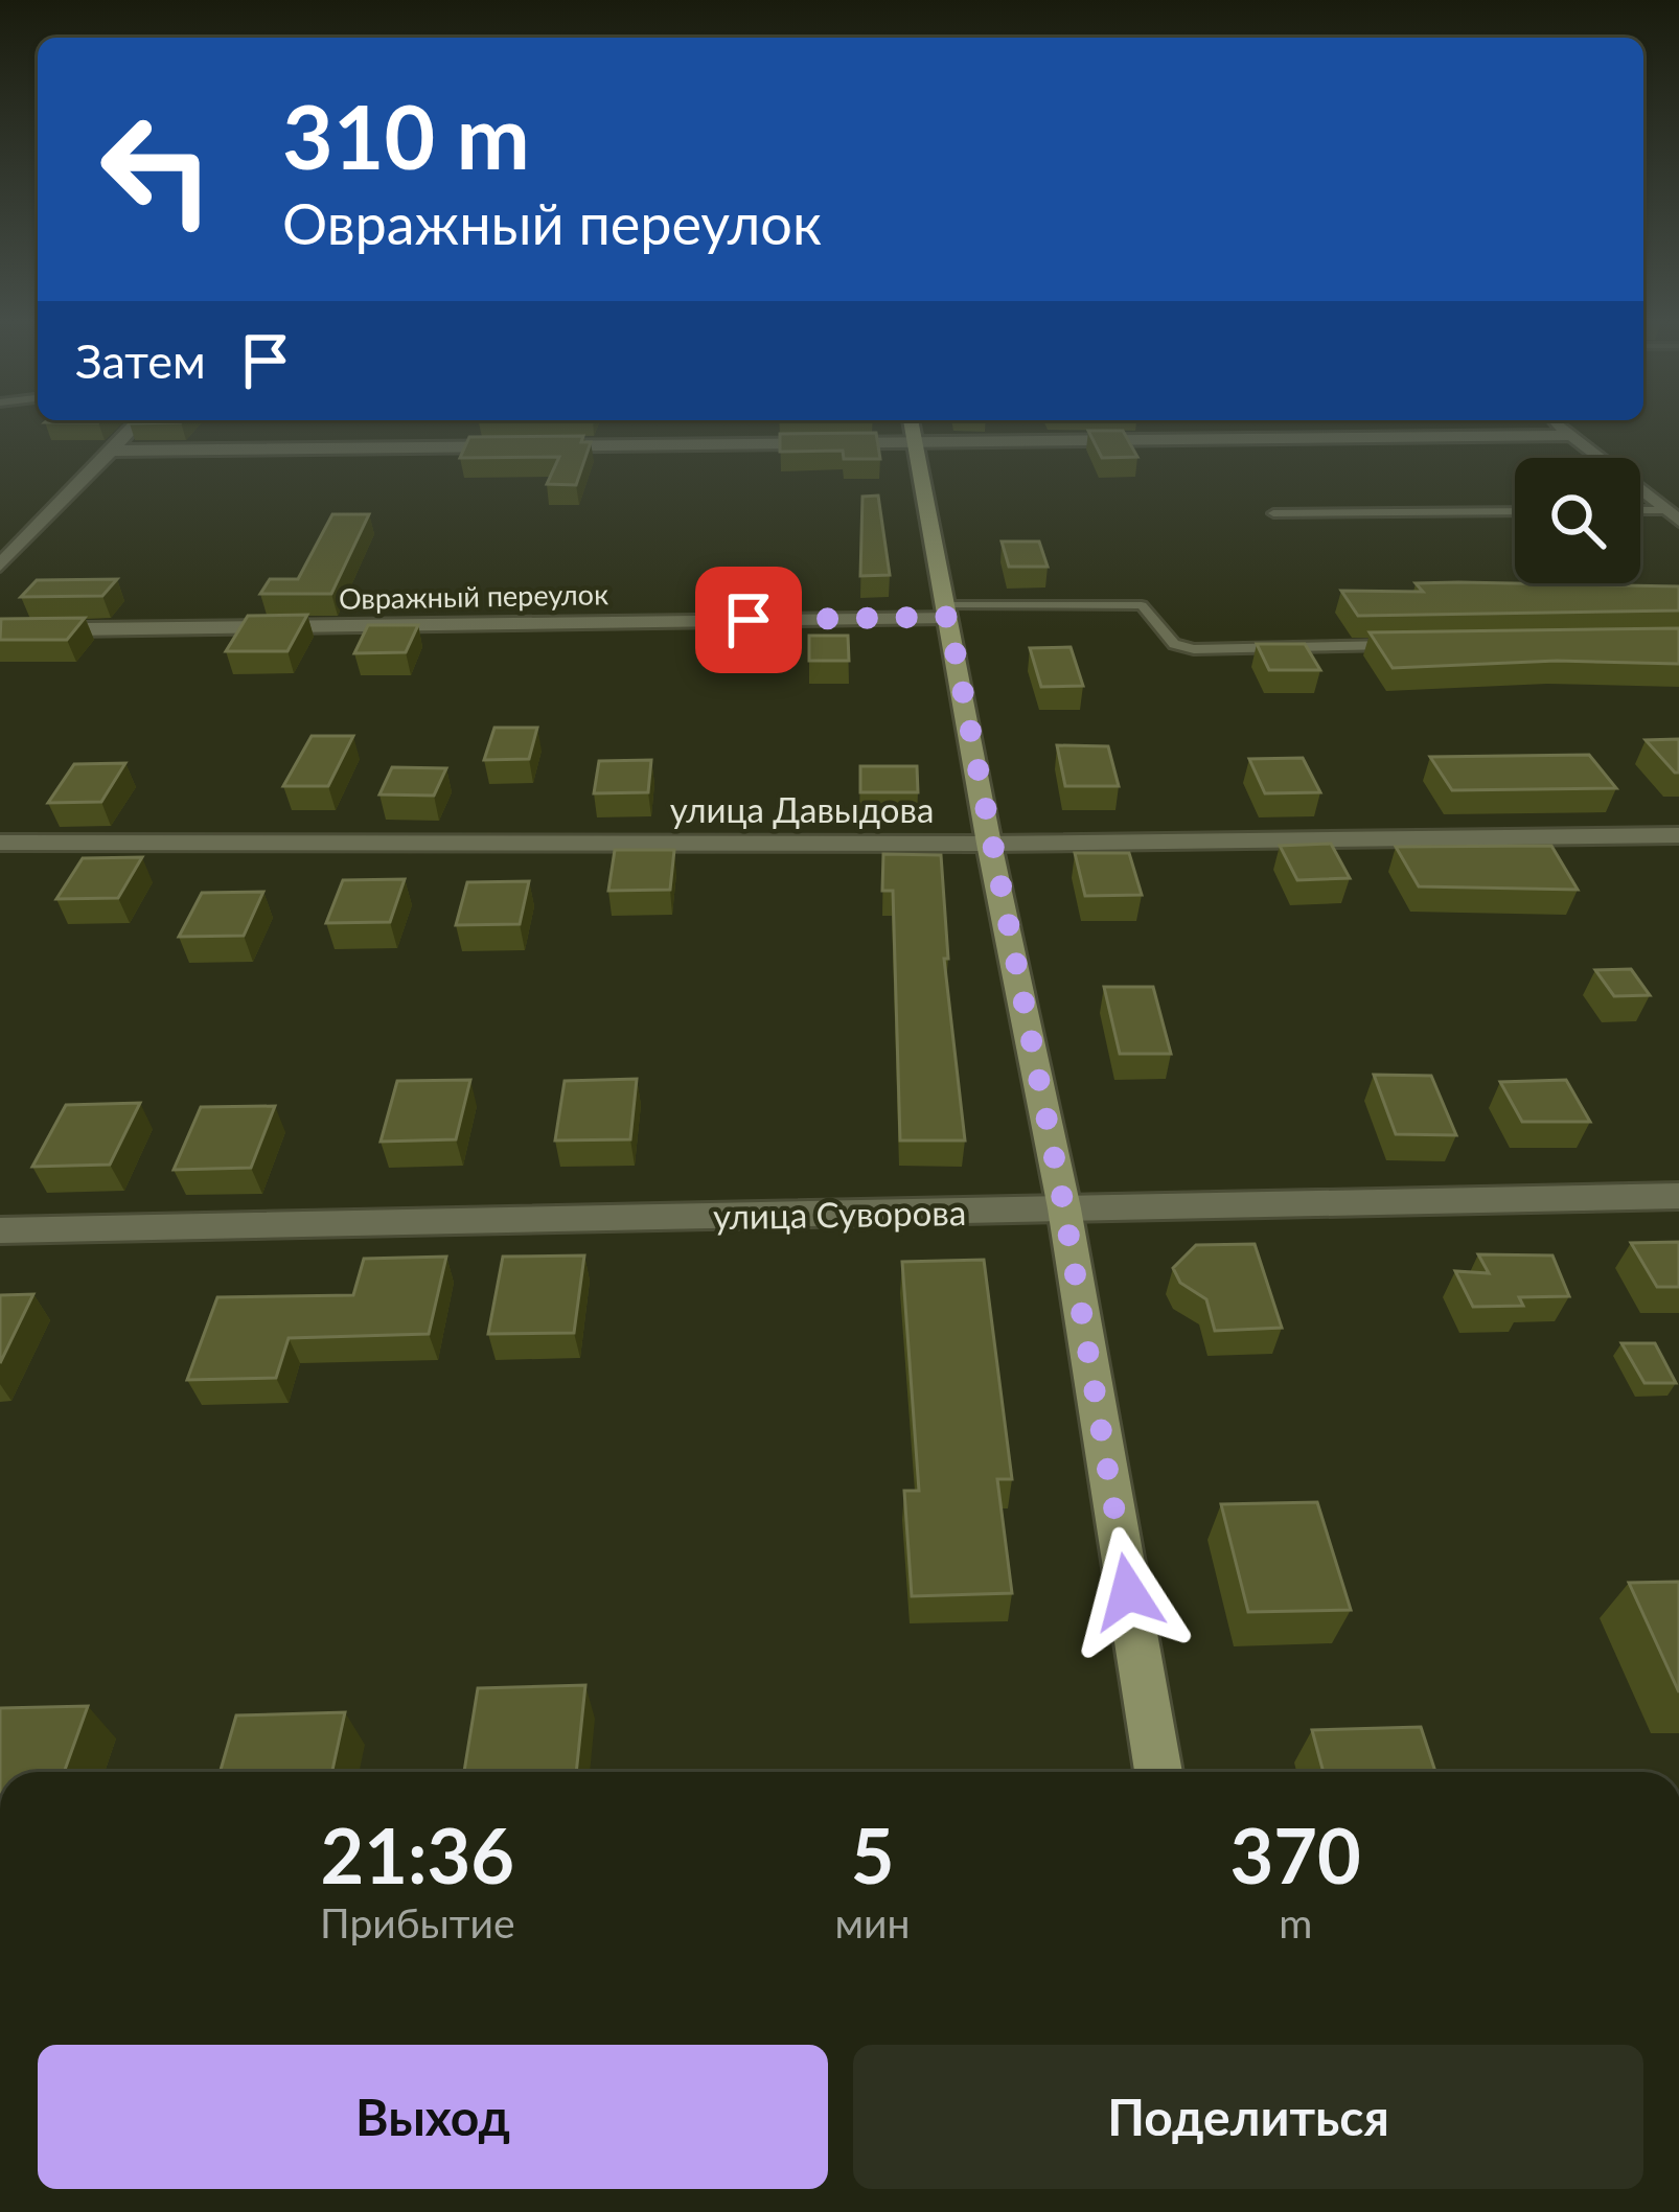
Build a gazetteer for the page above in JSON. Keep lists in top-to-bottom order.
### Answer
{
  "streets": {
    "street": ["Овражный переулок", "улица Давыдова", "улица Суворова"]
  },
  "page": {
    "turn": ["310 m", "Овражный переулок"],
    "then": "Затем",
    "eta": [
      "21:36",
      "Прибытие",
      "5",
      "мин",
      "370",
      "m"
    ],
    "buttons": ["Выход", "Поделиться"]
  }
}
